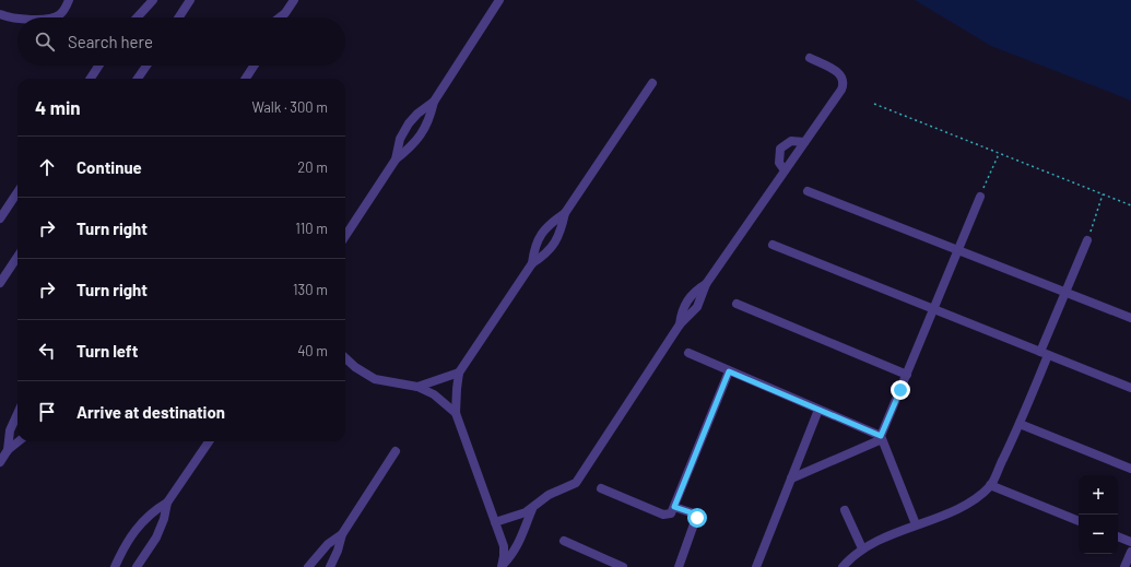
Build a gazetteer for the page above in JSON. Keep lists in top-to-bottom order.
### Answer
{
  "page": {
    "search": "Search here",
    "heading": ["4 min", "Walk · 300 m"],
    "list": [
      ["Continue", "20 m"],
      ["Turn right", "110 m"],
      ["Turn right", "130 m"],
      ["Turn left", "40 m"],
      "Arrive at destination"
    ],
    "map_buttons": ["+", "−"]
  }
}
